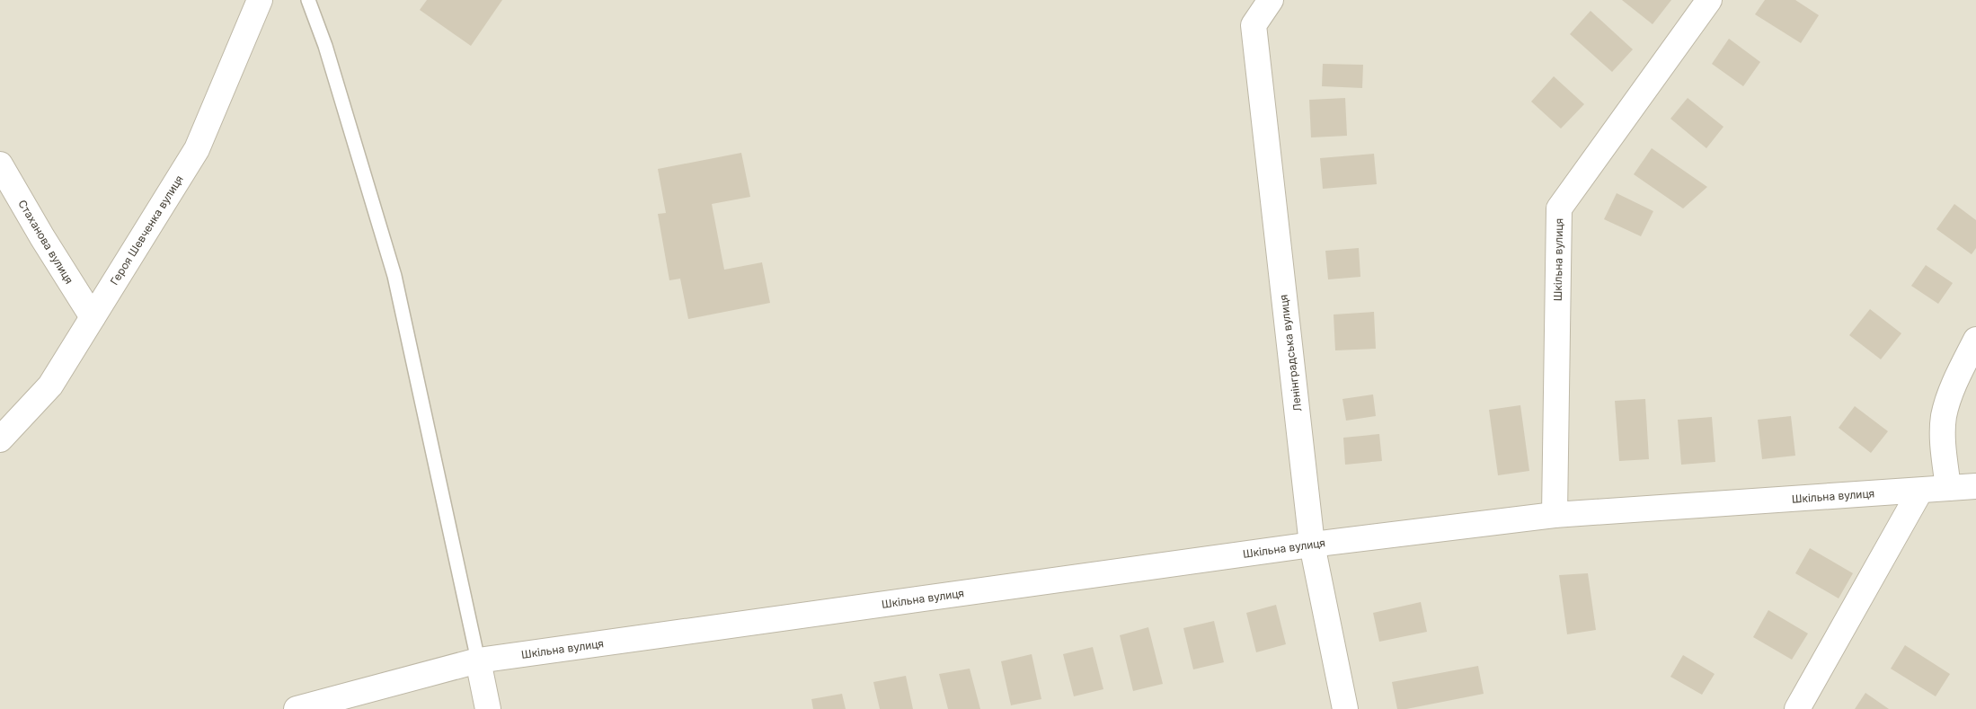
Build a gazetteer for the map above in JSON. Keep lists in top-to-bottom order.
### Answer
{
  "streets": {
    "street": [
      "Героя Шевченка вулиця",
      "Стаханова вулиця",
      "Шкільна вулиця",
      "Ленінградська вулиця"
    ]
  },
  "crossings": [
    ["Героя Шевченка вулиця", "Стаханова вулиця"],
    ["Шкільна вулиця", "Ленінградська вулиця"]
  ]
}
